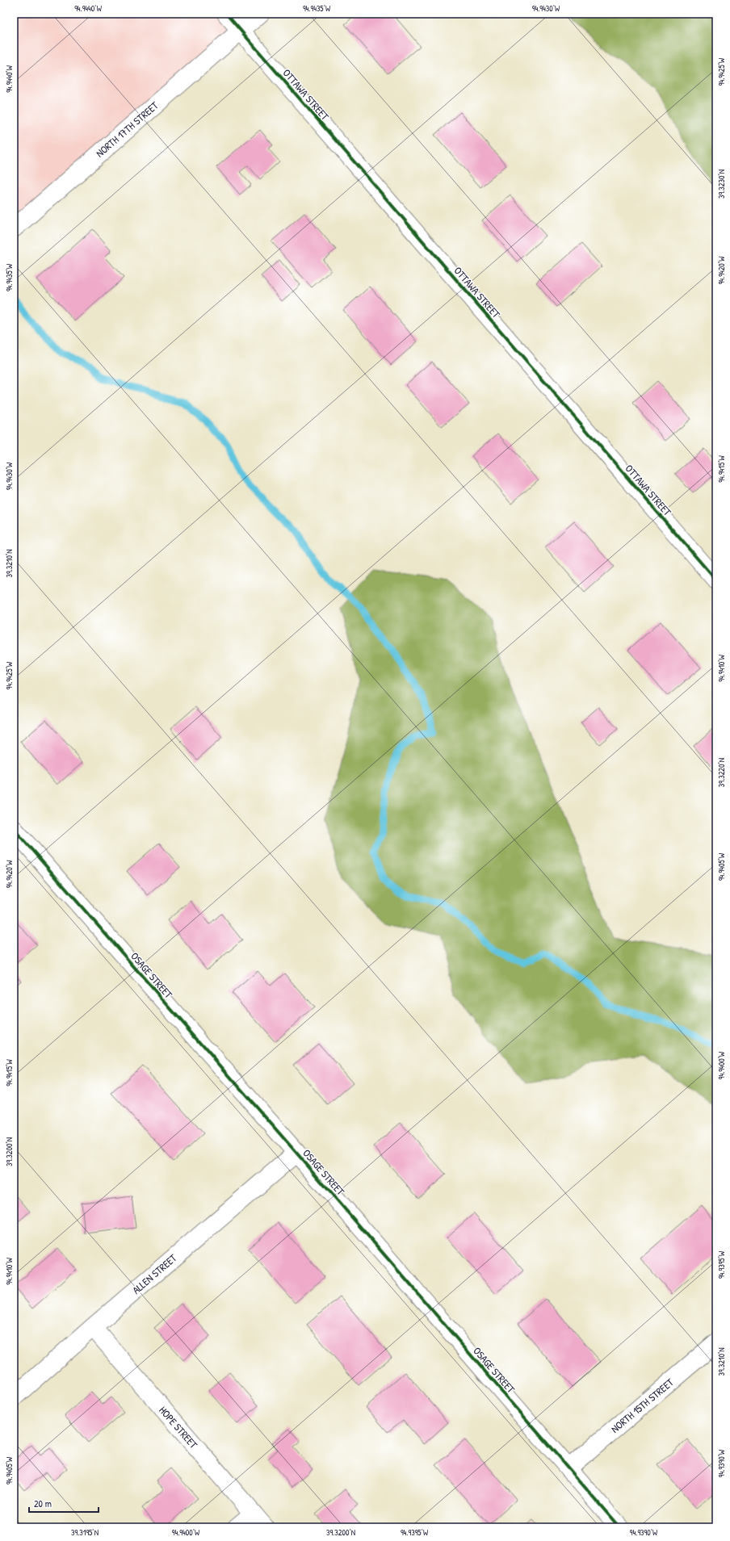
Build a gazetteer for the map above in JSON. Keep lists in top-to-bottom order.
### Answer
{
  "streets": {
    "street": [
      "OTTAWA STREET",
      "NORTH 17TH STREET",
      "OSAGE STREET",
      "ALLEN STREET",
      "NORTH 15TH STREET",
      "HOPE STREET"
    ]
  },
  "crossings": [
    ["OTTAWA STREET", "NORTH 17TH STREET"],
    ["OSAGE STREET", "ALLEN STREET"],
    ["OSAGE STREET", "NORTH 15TH STREET"],
    ["ALLEN STREET", "HOPE STREET"]
  ],
  "scale_bar": "20 m",
  "coordinates": [
    "94.9440°W",
    "94.9435°W",
    "94.9430°W",
    "94.9425°W",
    "39.3230°N",
    "94.9420°W",
    "94.9415°W",
    "39.3210°N",
    "94.9410°W",
    "39.3220°N",
    "94.9405°W",
    "94.9400°W",
    "39.3200°N",
    "94.9395°W",
    "94.9390°W",
    "39.3195°N"
  ]
}
